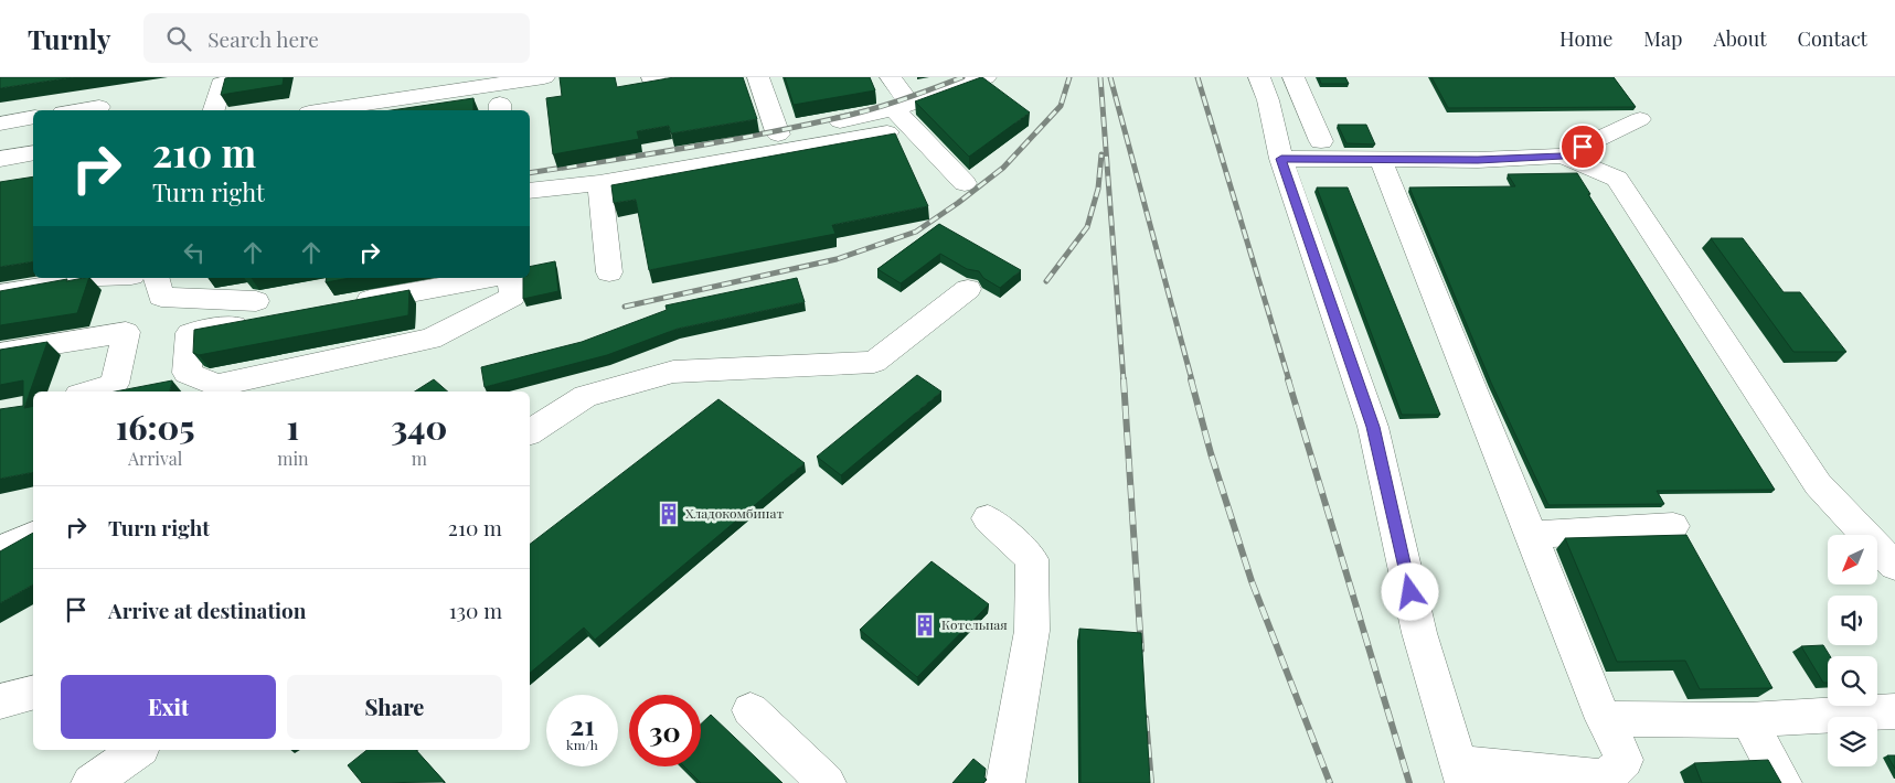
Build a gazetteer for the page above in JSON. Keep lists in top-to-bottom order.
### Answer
{
  "places": {
    "building": ["Хладокомбинат", "Котельная"]
  },
  "north": "bottom left",
  "page": {
    "header": "Turnly",
    "search": "Search here",
    "nav": [
      "Home",
      "Map",
      "About",
      "Contact"
    ],
    "turn": ["210 m", "Turn right"],
    "eta": [
      "16:05",
      "Arrival",
      "1",
      "min",
      "340",
      "m"
    ],
    "list": [
      {
        "name": "Turn right",
        "value": "210 m"
      },
      {
        "name": "Arrive at destination",
        "value": "130 m"
      }
    ],
    "buttons": ["Exit", "Share"],
    "speed": "21 km/h",
    "limit": "30"
  }
}
